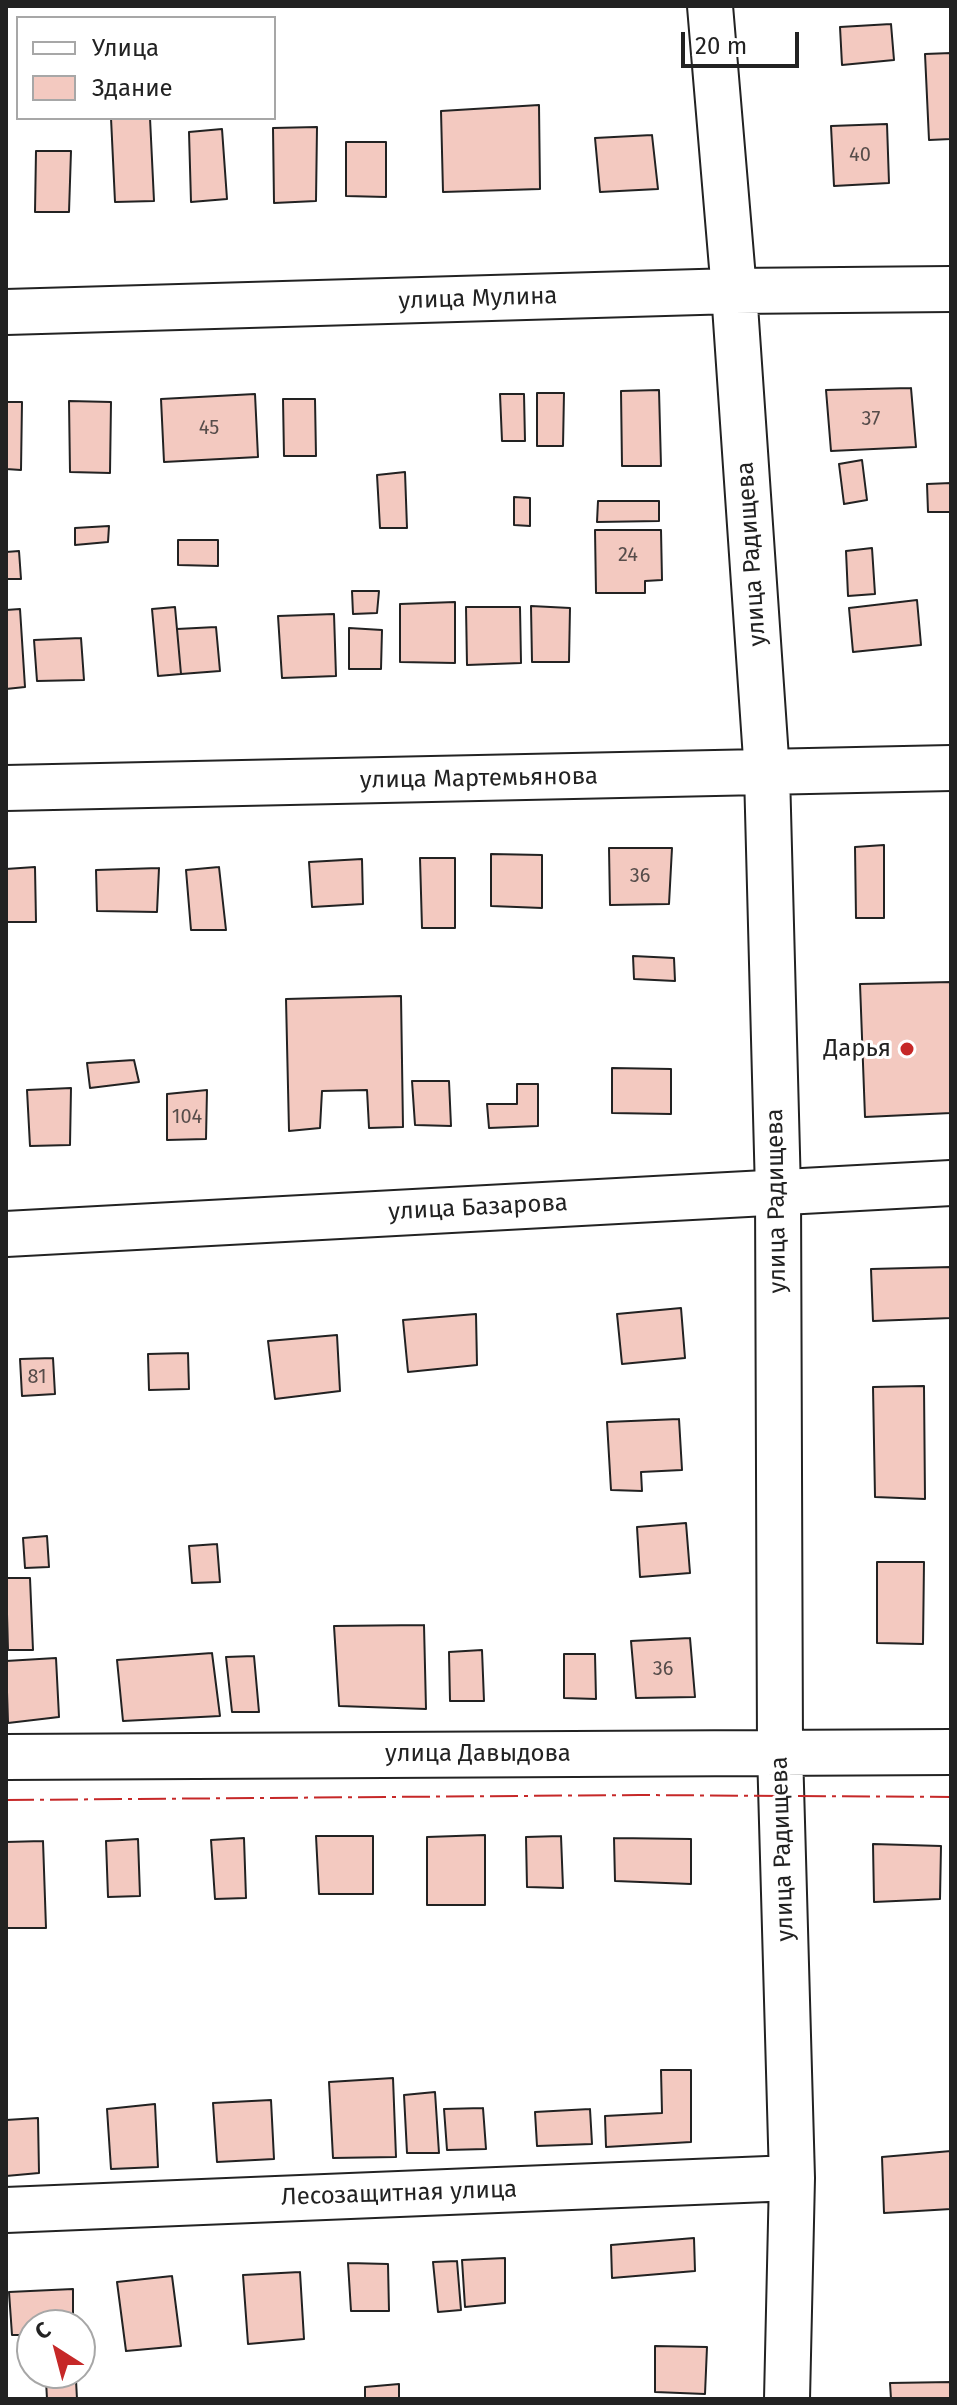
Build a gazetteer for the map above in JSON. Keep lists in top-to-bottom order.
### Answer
{
  "streets": {
    "street": [
      "улица Мулина",
      "улица Радищева",
      "улица Мартемьянова",
      "улица Базарова",
      "улица Давыдова",
      "Лесозащитная улица"
    ]
  },
  "crossings": [
    ["улица Мулина", "улица Радищева"],
    ["улица Радищева", "улица Мартемьянова"],
    ["улица Радищева", "улица Базарова"],
    ["улица Радищева", "улица Давыдова"],
    ["улица Радищева", "Лесозащитная улица"]
  ],
  "places": ["Дарья"],
  "house_numbers": [
    "40",
    "37",
    "45",
    "24",
    "36",
    "104",
    "81",
    "36"
  ],
  "legend": ["Улица", "Здание"],
  "scale_bar": "20 m",
  "north": "top left"
}
